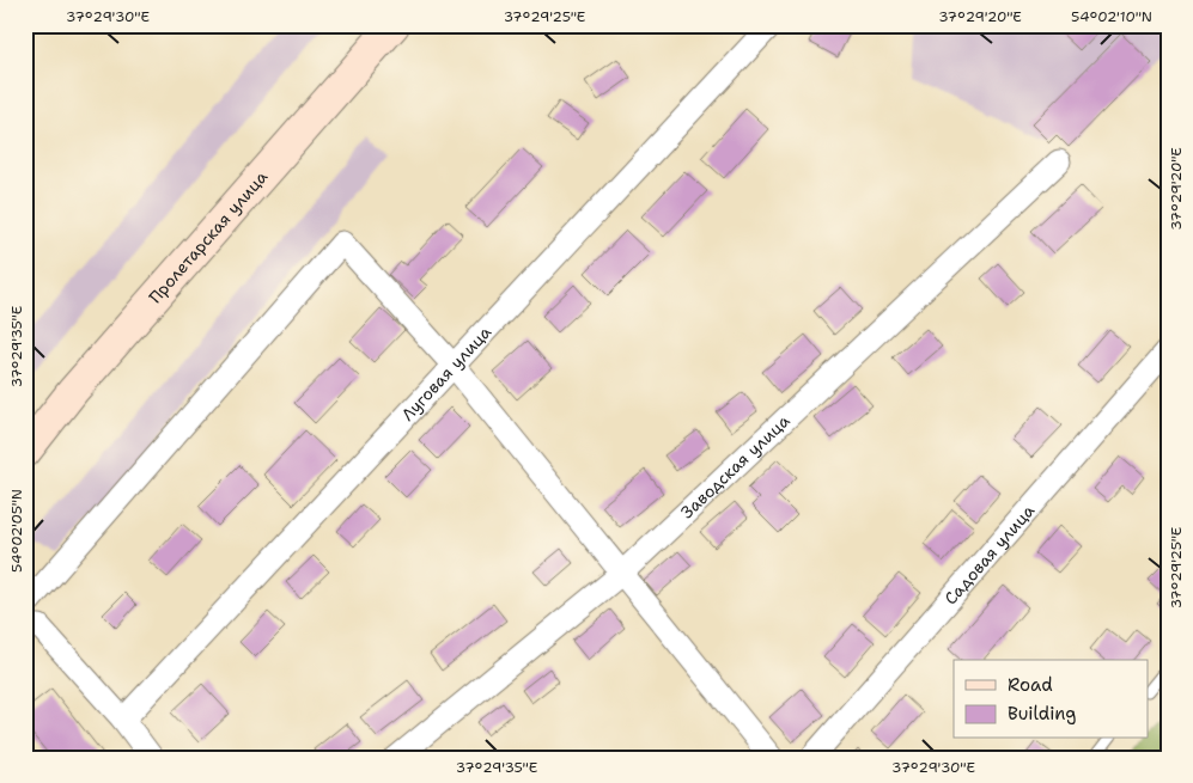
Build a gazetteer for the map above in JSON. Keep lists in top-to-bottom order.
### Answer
{
  "streets": {
    "main road": ["Пролетарская улица"],
    "street": ["Луговая улица", "Заводская улица", "Садовая улица"]
  },
  "legend": ["Road", "Building"],
  "coordinates": [
    "37°29'30\"E",
    "37°29'25\"E",
    "37°29'20\"E",
    "54°02'10\"N",
    "37°29'35\"E",
    "54°02'05\"N"
  ]
}
